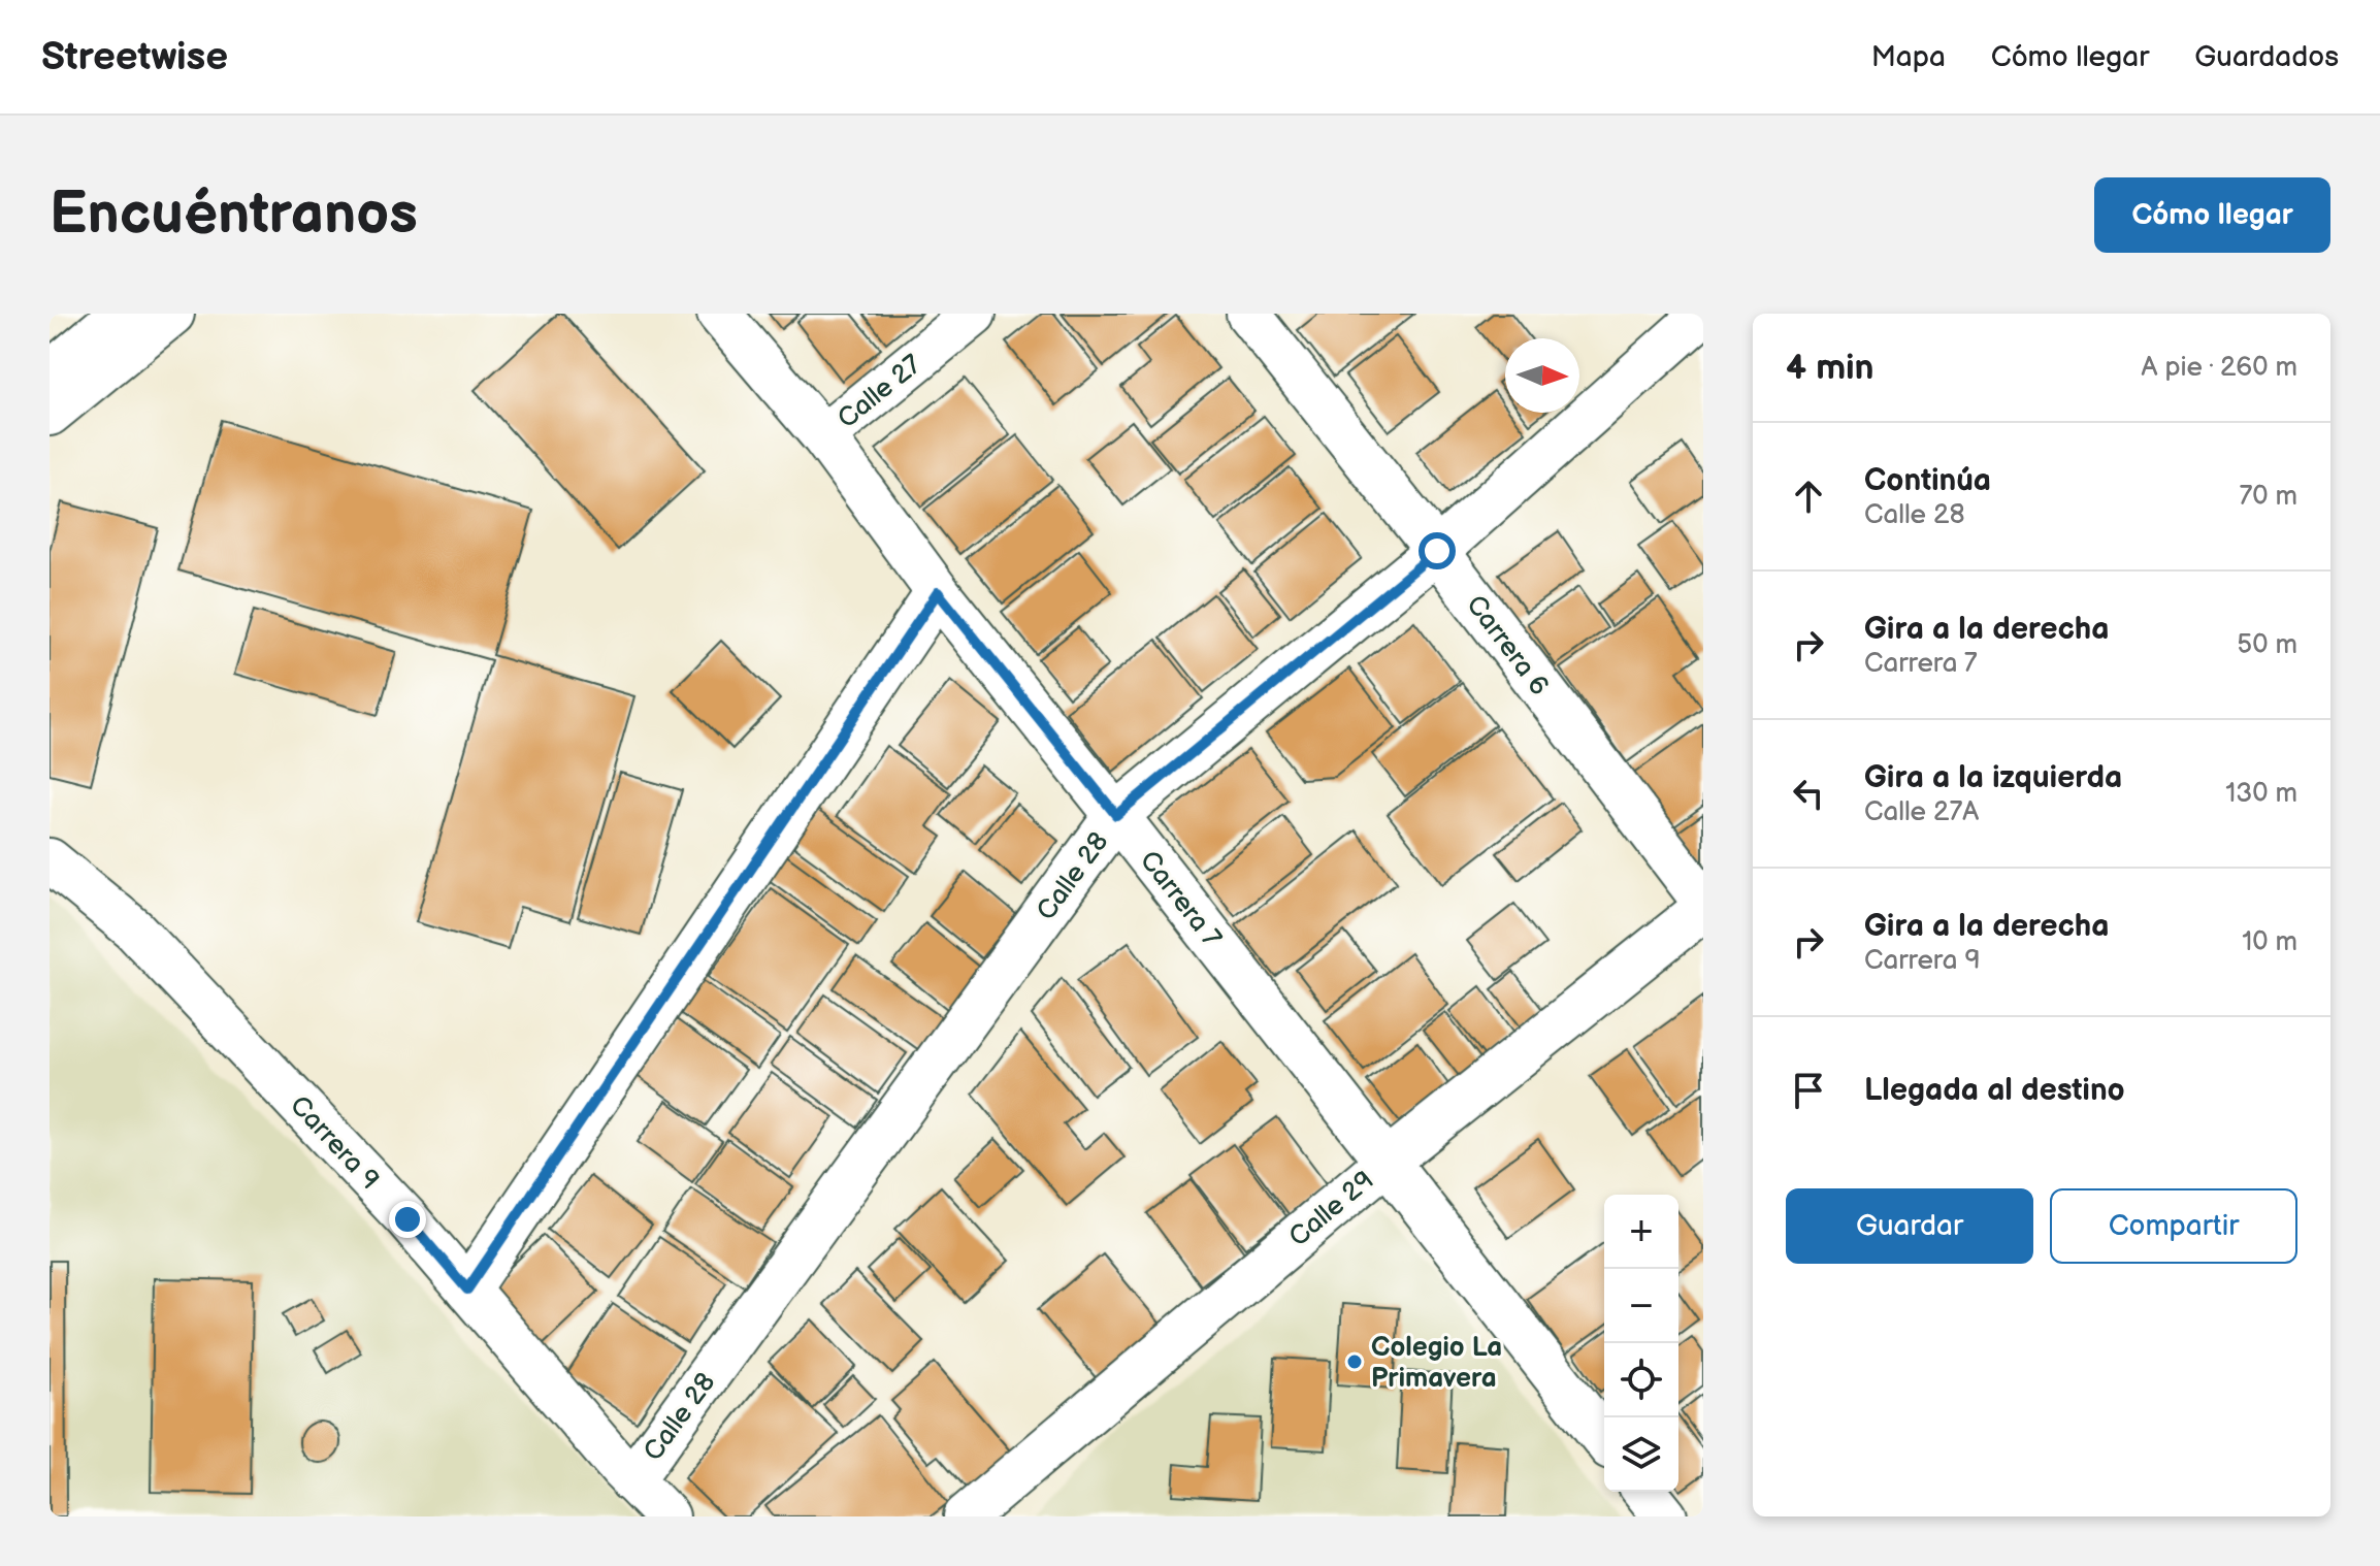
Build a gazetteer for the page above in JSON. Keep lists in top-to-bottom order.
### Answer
{
  "streets": {
    "street": [
      "Calle 27",
      "Carrera 6",
      "Calle 28",
      "Carrera 7",
      "Carrera 9",
      "Calle 29"
    ]
  },
  "crossings": [
    ["Calle 27", "Carrera 7"],
    ["Carrera 6", "Calle 28"],
    ["Calle 28", "Carrera 7"],
    ["Calle 28", "Carrera 9"],
    ["Carrera 7", "Calle 29"]
  ],
  "places": ["Colegio La Primavera"],
  "north": "right",
  "page": {
    "header": "Streetwise",
    "nav": ["Mapa", "Cómo llegar", "Guardados"],
    "buttons": [
      "Cómo llegar",
      ["Guardar", "Compartir"]
    ],
    "title": "Encuéntranos",
    "heading": ["4 min", "A pie · 260 m"],
    "list": [
      ["Continúa", "Calle 28", "70 m"],
      ["Gira a la derecha", "Carrera 7", "50 m"],
      ["Gira a la izquierda", "Calle 27A", "130 m"],
      ["Gira a la derecha", "Carrera 9", "10 m"],
      "Llegada al destino"
    ],
    "map_buttons": ["+", "−"]
  }
}
